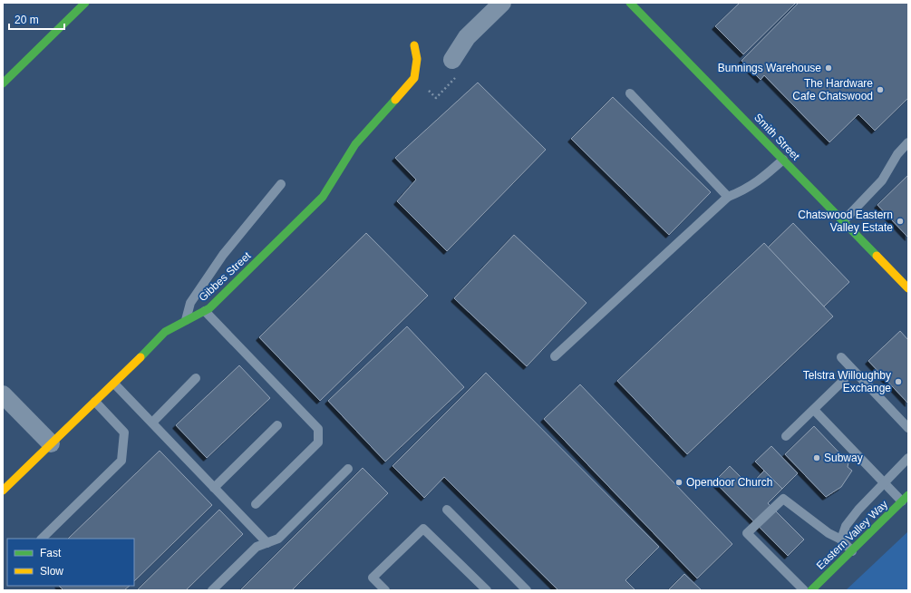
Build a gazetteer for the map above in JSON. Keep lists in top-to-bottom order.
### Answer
{
  "streets": {
    "street": ["Smith Street", "Gibbes Street", "Eastern Valley Way"]
  },
  "places": [
    "Bunnings Warehouse",
    "The Hardware Cafe Chatswood",
    "Chatswood Eastern Valley Estate",
    "Telstra Willoughby Exchange",
    "Subway",
    "Opendoor Church"
  ],
  "legend": ["Fast", "Slow"],
  "scale_bar": "20 m"
}
